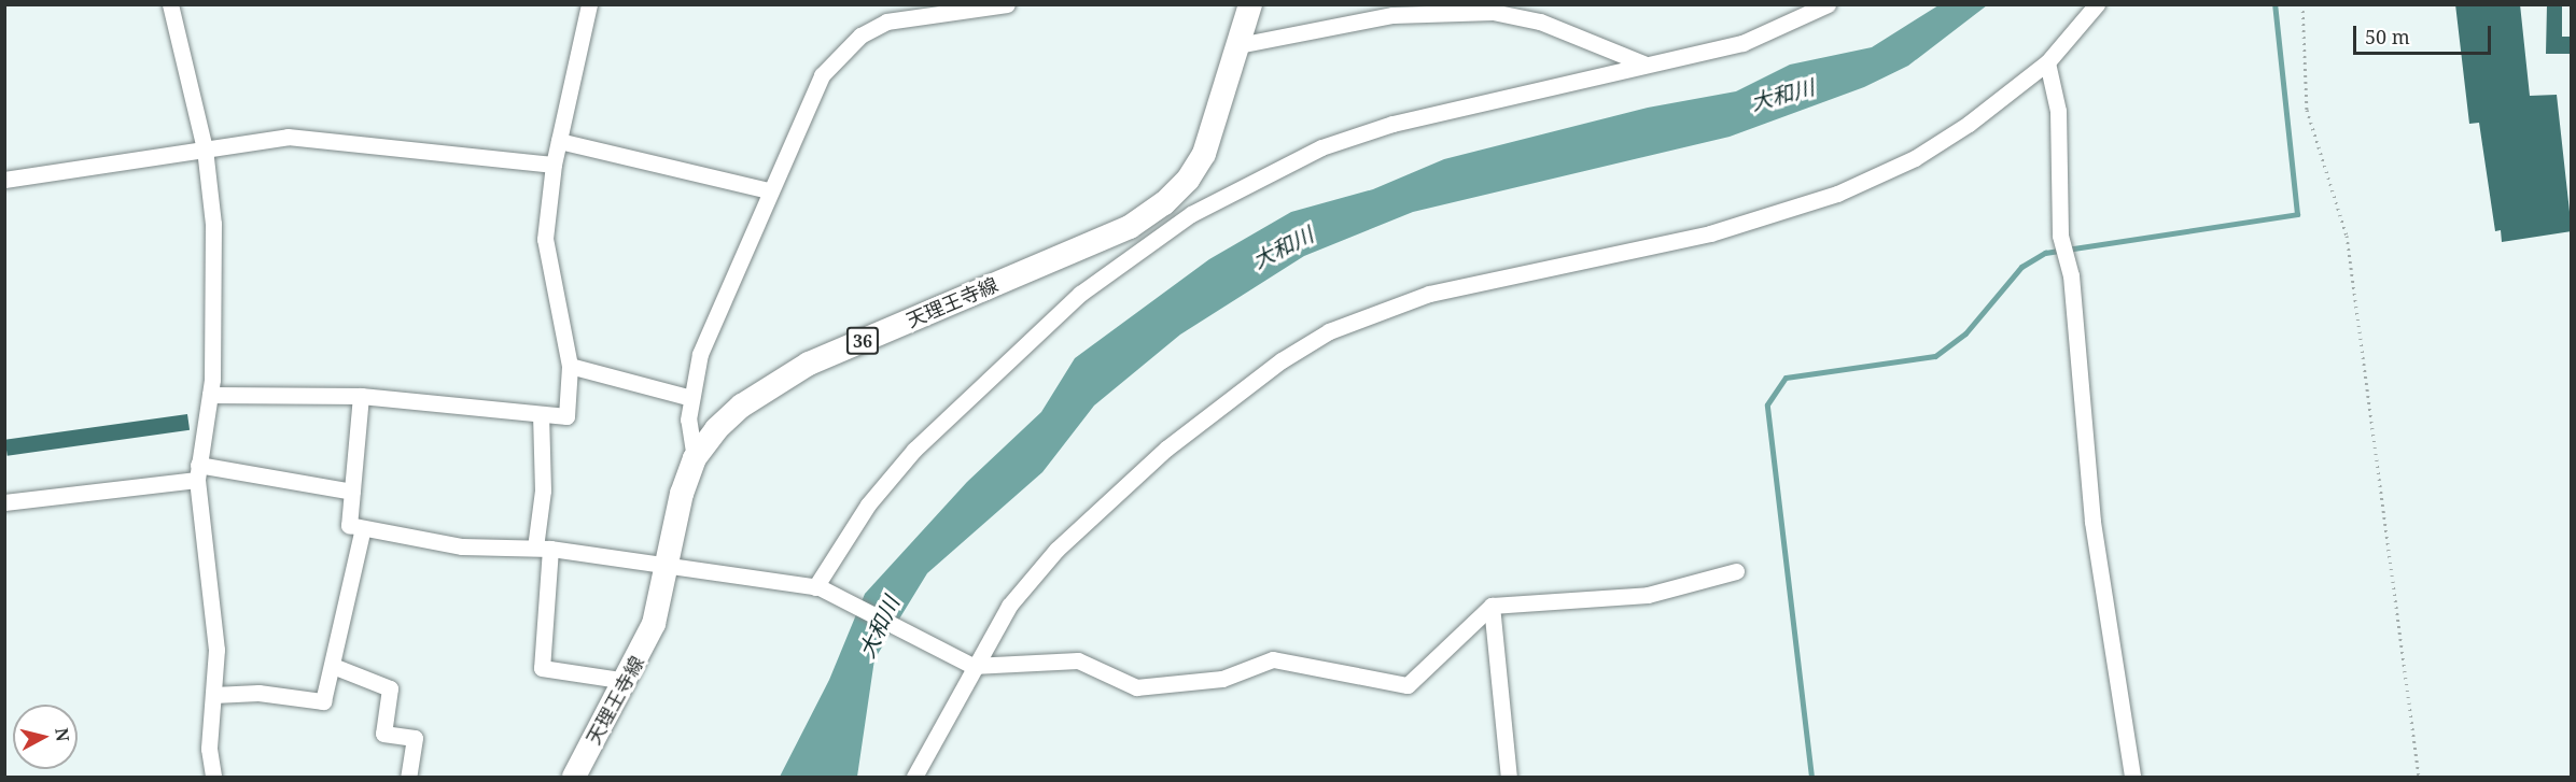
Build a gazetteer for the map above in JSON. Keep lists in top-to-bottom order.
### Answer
{
  "streets": {
    "main road": ["天理王寺線", "36"]
  },
  "water": ["大和川"],
  "scale_bar": "50 m",
  "north": "right"
}
